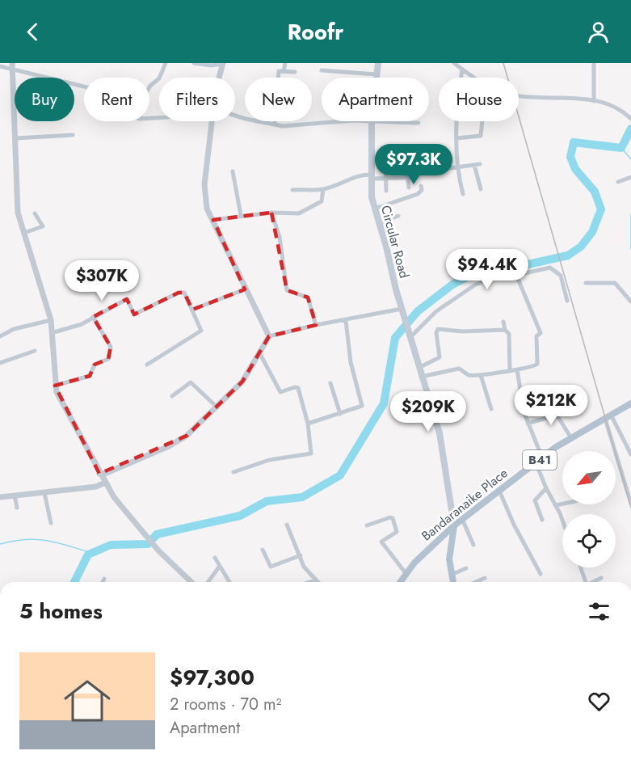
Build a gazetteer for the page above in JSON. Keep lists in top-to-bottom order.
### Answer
{
  "streets": {
    "main road": ["Circular Road", "B41", "Bandaranaike Place"]
  },
  "crossings": [
    ["Circular Road", "Bandaranaike Place"]
  ],
  "north": "bottom left",
  "page": {
    "header": "Roofr",
    "chip": [
      "Buy",
      "Rent",
      "Filters",
      "New",
      "Apartment",
      "House"
    ],
    "price": [
      "$97.3K",
      "$94.4K",
      "$307K",
      "$212K",
      "$209K"
    ],
    "heading": "5 homes",
    "list": [
      {
        "name": "$97,300",
        "note": "2 rooms · 70 m² · Apartment"
      }
    ]
  }
}
